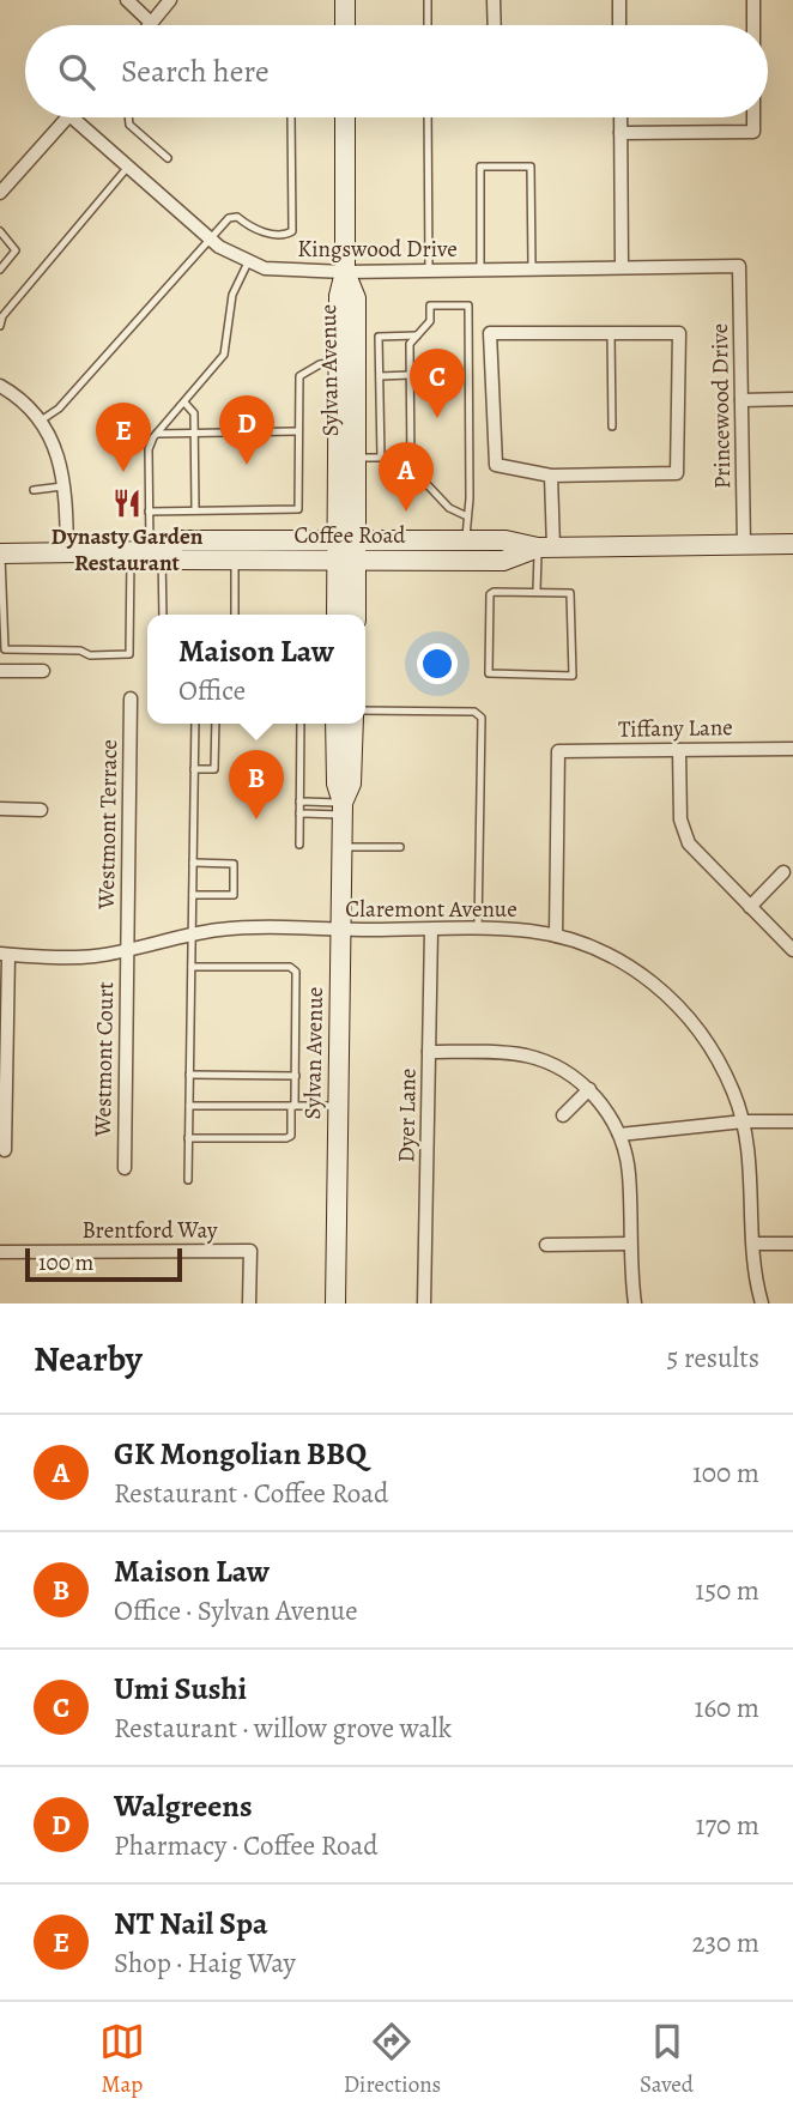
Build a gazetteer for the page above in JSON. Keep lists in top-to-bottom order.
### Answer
{
  "streets": {
    "main road": ["Sylvan Avenue", "Coffee Road"],
    "street": [
      "Kingswood Drive",
      "Princewood Drive",
      "Tiffany Lane",
      "Westmont Terrace",
      "Claremont Avenue",
      "Westmont Court",
      "Dyer Lane",
      "Brentford Way"
    ]
  },
  "crossings": [
    ["Kingswood Drive", "Sylvan Avenue"],
    ["Kingswood Drive", "Princewood Drive"],
    ["Sylvan Avenue", "Coffee Road"],
    ["Sylvan Avenue", "Claremont Avenue"],
    ["Princewood Drive", "Coffee Road"],
    ["Tiffany Lane", "Claremont Avenue"],
    ["Westmont Terrace", "Claremont Avenue"],
    ["Westmont Terrace", "Westmont Court"],
    ["Claremont Avenue", "Westmont Court"],
    ["Claremont Avenue", "Dyer Lane"]
  ],
  "places": {
    "restaurant": ["Dynasty Garden Restaurant"]
  },
  "scale_bar": "100 m",
  "page": {
    "search": "Search here",
    "pins": [
      "C",
      "D",
      "E",
      "A",
      "B"
    ],
    "popup": ["Maison Law", "Office"],
    "scale": "100 m",
    "heading": ["Nearby", "5 results"],
    "list": [
      {
        "mark": "A",
        "name": "GK Mongolian BBQ",
        "note": "Restaurant · Coffee Road",
        "value": "100 m"
      },
      {
        "mark": "B",
        "name": "Maison Law",
        "note": "Office · Sylvan Avenue",
        "value": "150 m"
      },
      {
        "mark": "C",
        "name": "Umi Sushi",
        "note": "Restaurant · willow grove walk",
        "value": "160 m"
      },
      {
        "mark": "D",
        "name": "Walgreens",
        "note": "Pharmacy · Coffee Road",
        "value": "170 m"
      },
      {
        "mark": "E",
        "name": "NT Nail Spa",
        "note": "Shop · Haig Way",
        "value": "230 m"
      }
    ],
    "nav": ["Map", "Directions", "Saved"]
  }
}
